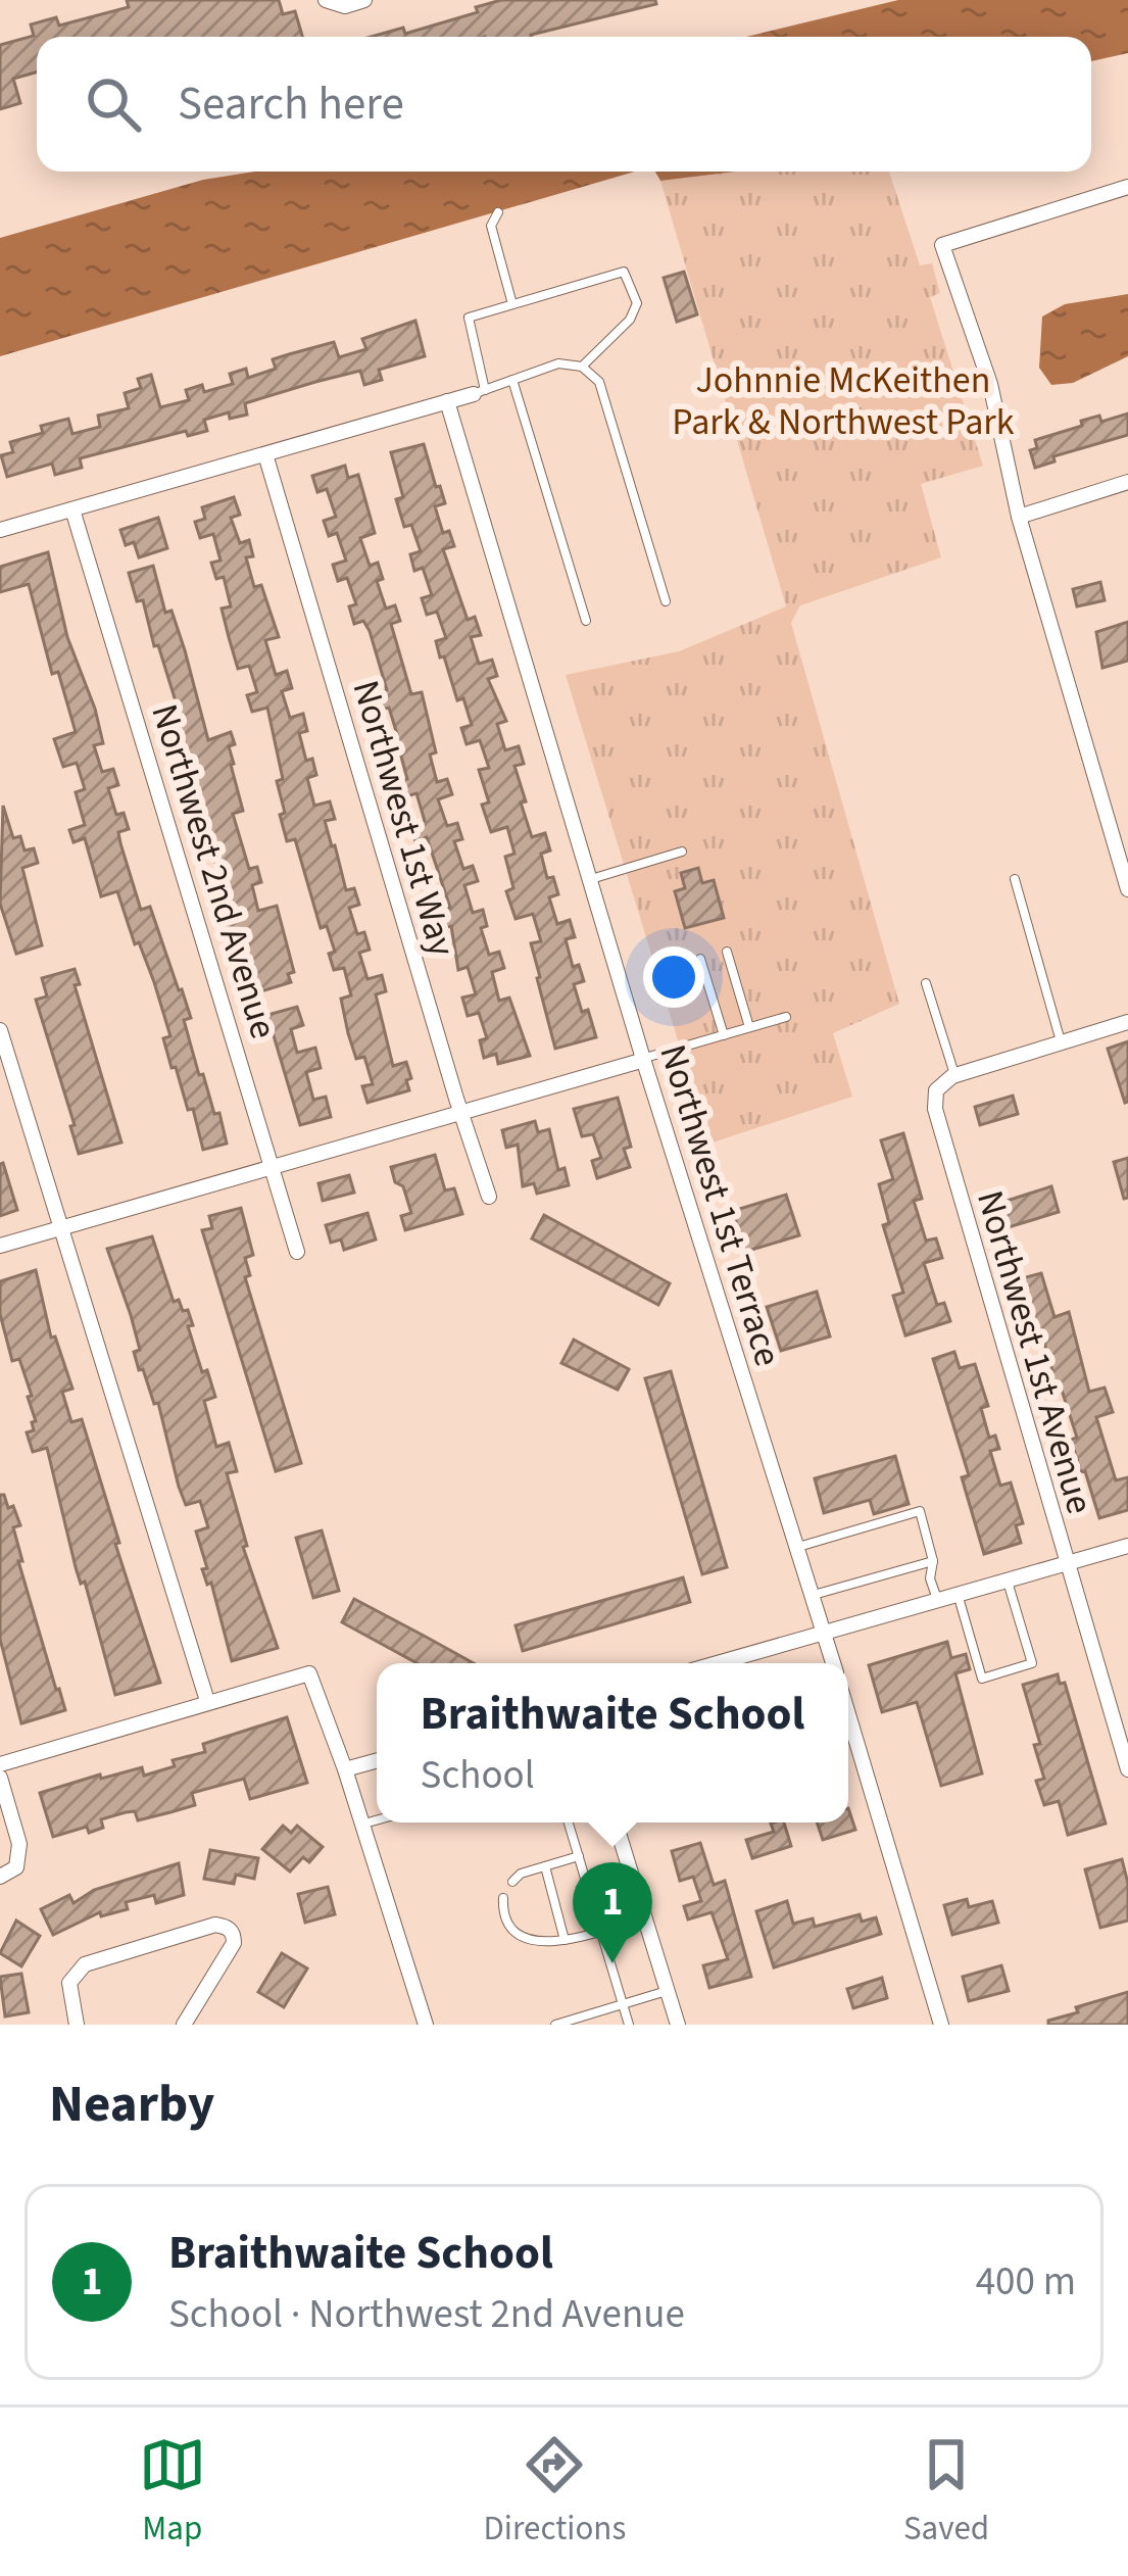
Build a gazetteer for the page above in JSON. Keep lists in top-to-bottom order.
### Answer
{
  "streets": {
    "street": [
      "Northwest 1st Way",
      "Northwest 2nd Avenue",
      "Northwest 1st Terrace",
      "Northwest 1st Avenue"
    ]
  },
  "parks": ["Johnnie McKeithen Park & Northwest Park"],
  "page": {
    "search": "Search here",
    "popup": ["Braithwaite School", "School"],
    "pins": "1",
    "heading": "Nearby",
    "list": [
      {
        "mark": "1",
        "name": "Braithwaite School",
        "note": "School · Northwest 2nd Avenue",
        "value": "400 m"
      }
    ],
    "nav": ["Map", "Directions", "Saved"]
  }
}
